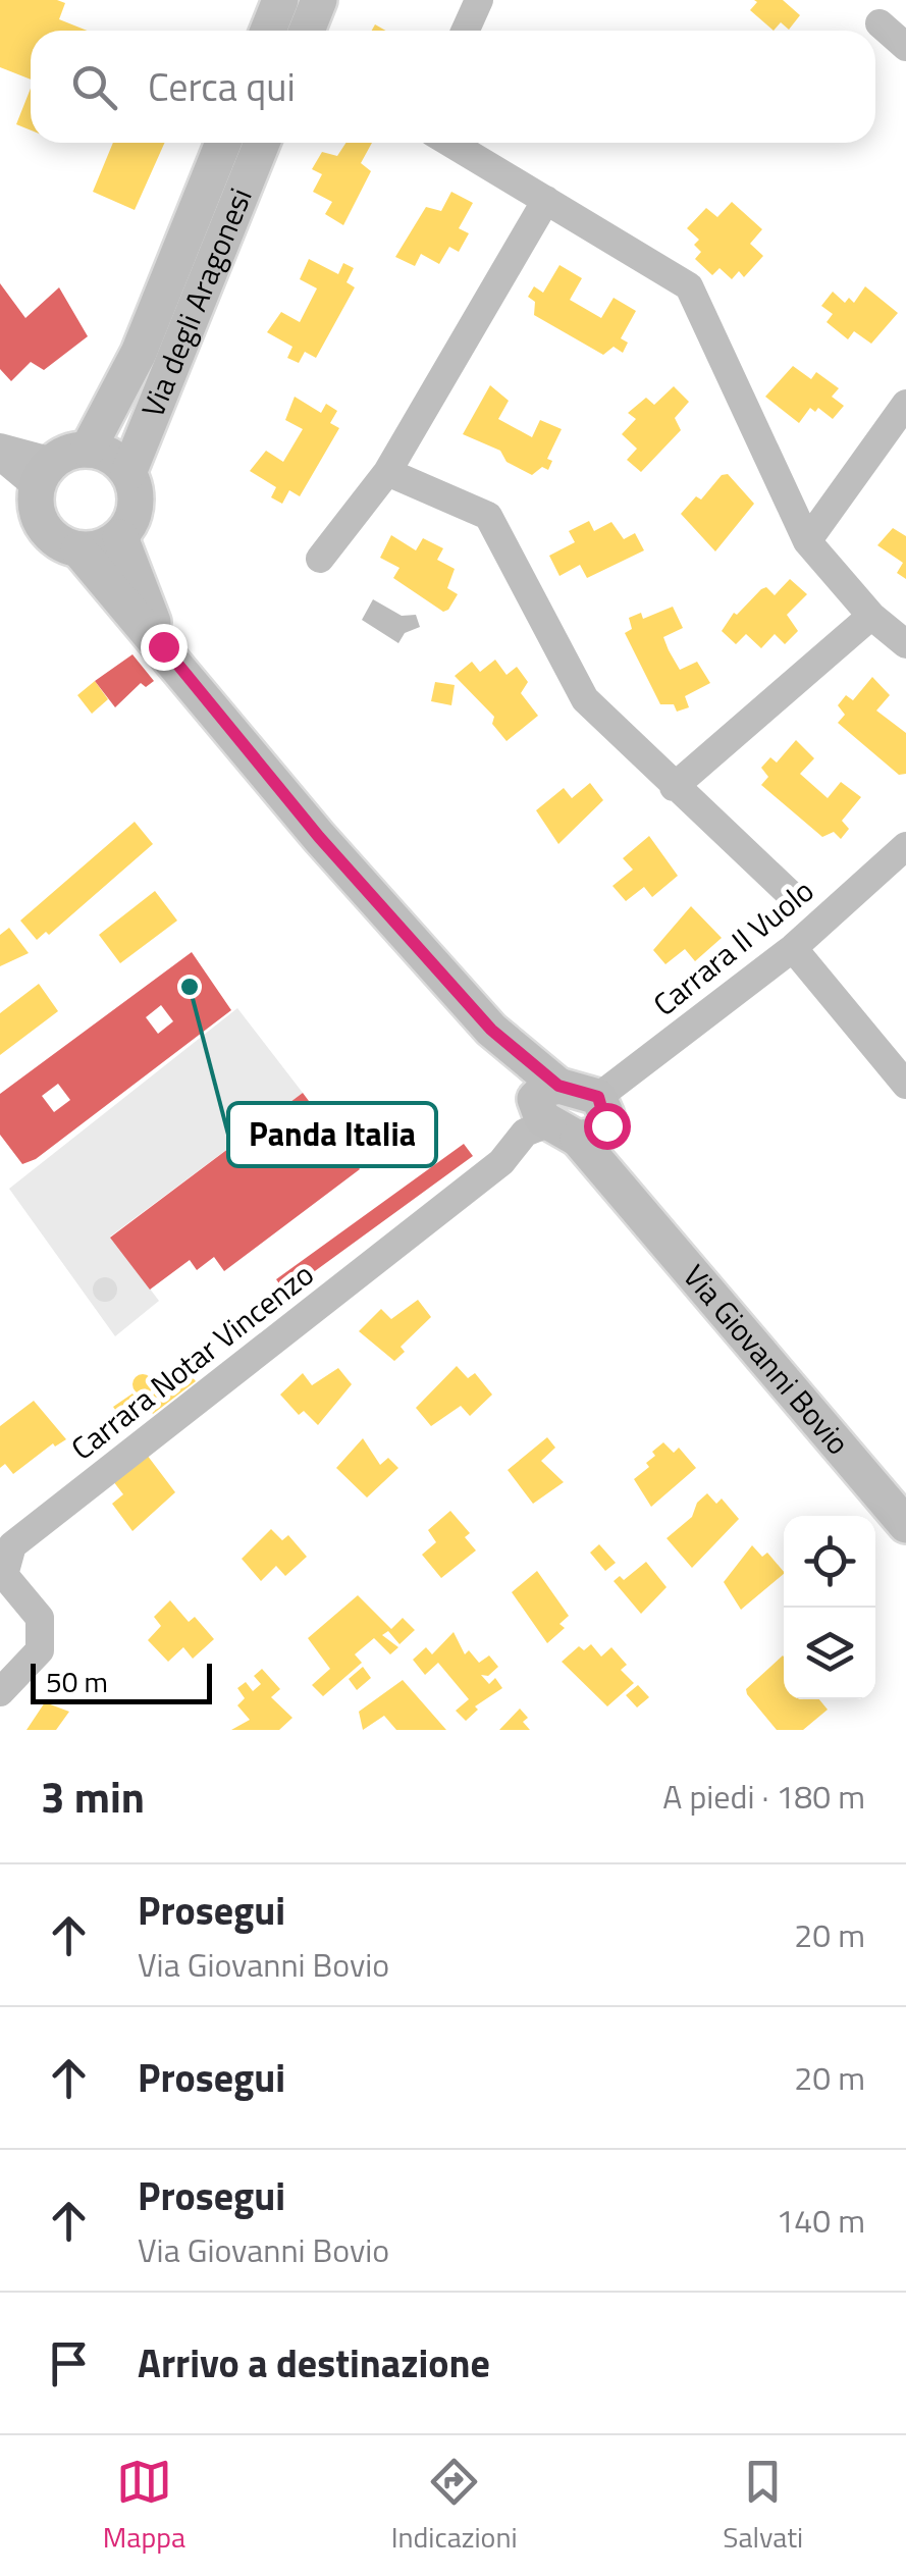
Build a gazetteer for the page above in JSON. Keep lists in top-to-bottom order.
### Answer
{
  "streets": {
    "main road": ["Via degli Aragonesi", "Via Giovanni Bovio"],
    "street": ["Carrara Il Vuolo", "Carrara Notar Vincenzo"]
  },
  "crossings": [
    ["Carrara Il Vuolo", "Via Giovanni Bovio"],
    ["Carrara Il Vuolo", "Carrara Notar Vincenzo"],
    ["Via Giovanni Bovio", "Carrara Notar Vincenzo"]
  ],
  "places": ["Panda Italia"],
  "scale_bar": "50 m",
  "page": {
    "search": "Cerca qui",
    "scale": "50 m",
    "heading": ["3 min", "A piedi · 180 m"],
    "list": [
      ["Prosegui", "Via Giovanni Bovio", "20 m"],
      ["Prosegui", "20 m"],
      ["Prosegui", "Via Giovanni Bovio", "140 m"],
      "Arrivo a destinazione"
    ],
    "nav": ["Mappa", "Indicazioni", "Salvati"]
  }
}
